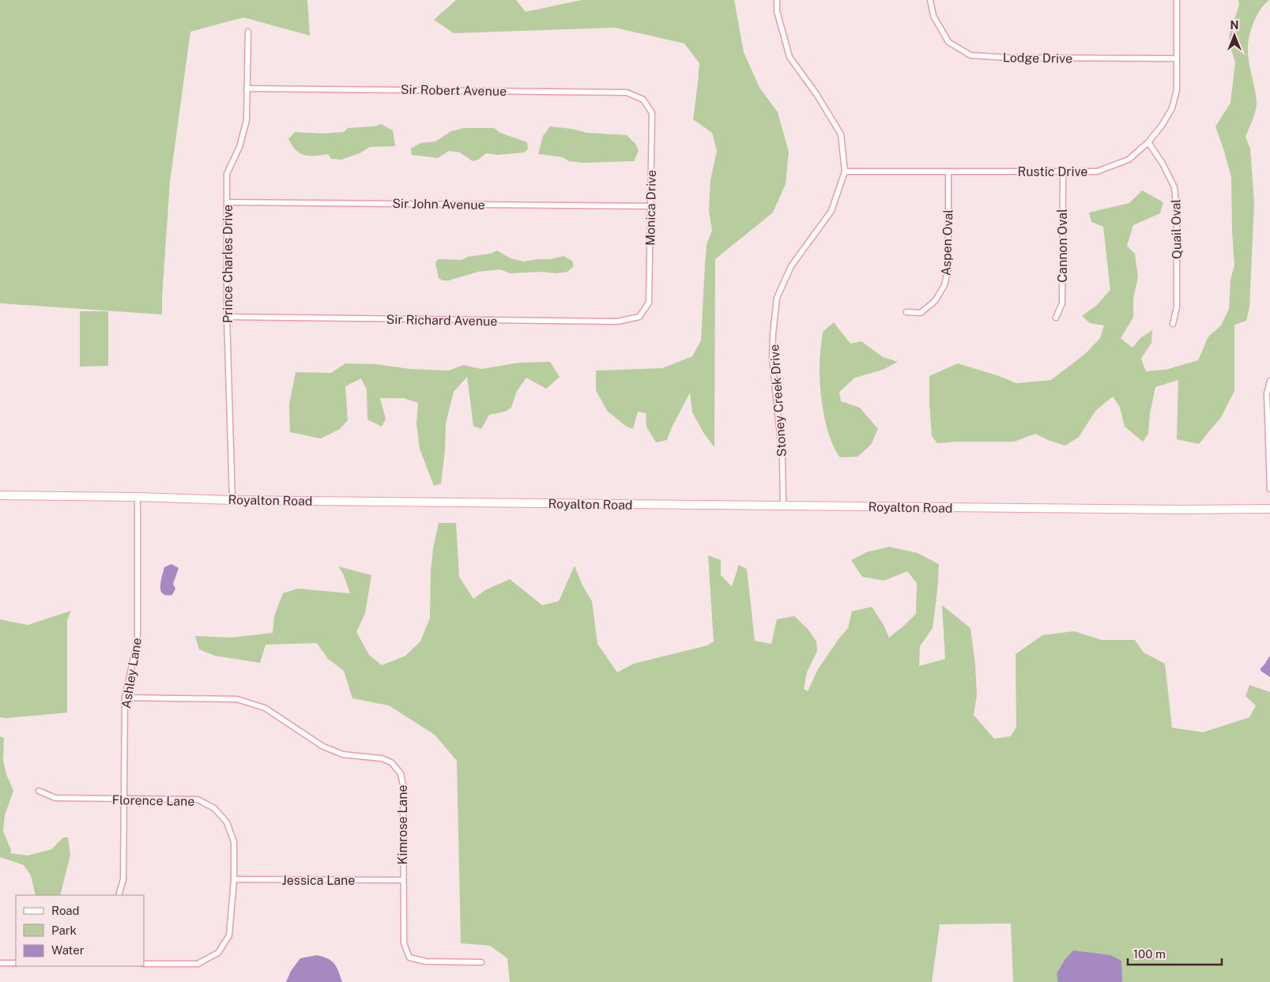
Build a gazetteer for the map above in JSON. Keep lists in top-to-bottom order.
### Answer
{
  "streets": {
    "main road": ["Royalton Road"],
    "street": [
      "Lodge Drive",
      "Sir Robert Avenue",
      "Rustic Drive",
      "Sir John Avenue",
      "Monica Drive",
      "Quail Oval",
      "Aspen Oval",
      "Cannon Oval",
      "Prince Charles Drive",
      "Sir Richard Avenue",
      "Stoney Creek Drive",
      "Ashley Lane",
      "Florence Lane",
      "Kimrose Lane",
      "Jessica Lane"
    ]
  },
  "crossings": [
    ["Lodge Drive", "Rustic Drive"],
    ["Sir Robert Avenue", "Monica Drive"],
    ["Sir Robert Avenue", "Prince Charles Drive"],
    ["Rustic Drive", "Quail Oval"],
    ["Rustic Drive", "Aspen Oval"],
    ["Rustic Drive", "Cannon Oval"],
    ["Rustic Drive", "Stoney Creek Drive"],
    ["Sir John Avenue", "Monica Drive"],
    ["Sir John Avenue", "Prince Charles Drive"],
    ["Monica Drive", "Sir Richard Avenue"],
    ["Prince Charles Drive", "Sir Richard Avenue"],
    ["Prince Charles Drive", "Royalton Road"],
    ["Stoney Creek Drive", "Royalton Road"],
    ["Royalton Road", "Ashley Lane"],
    ["Ashley Lane", "Florence Lane"],
    ["Ashley Lane", "Kimrose Lane"],
    ["Florence Lane", "Jessica Lane"],
    ["Kimrose Lane", "Jessica Lane"]
  ],
  "legend": ["Road", "Park", "Water"],
  "scale_bar": "100 m",
  "north": "top"
}
